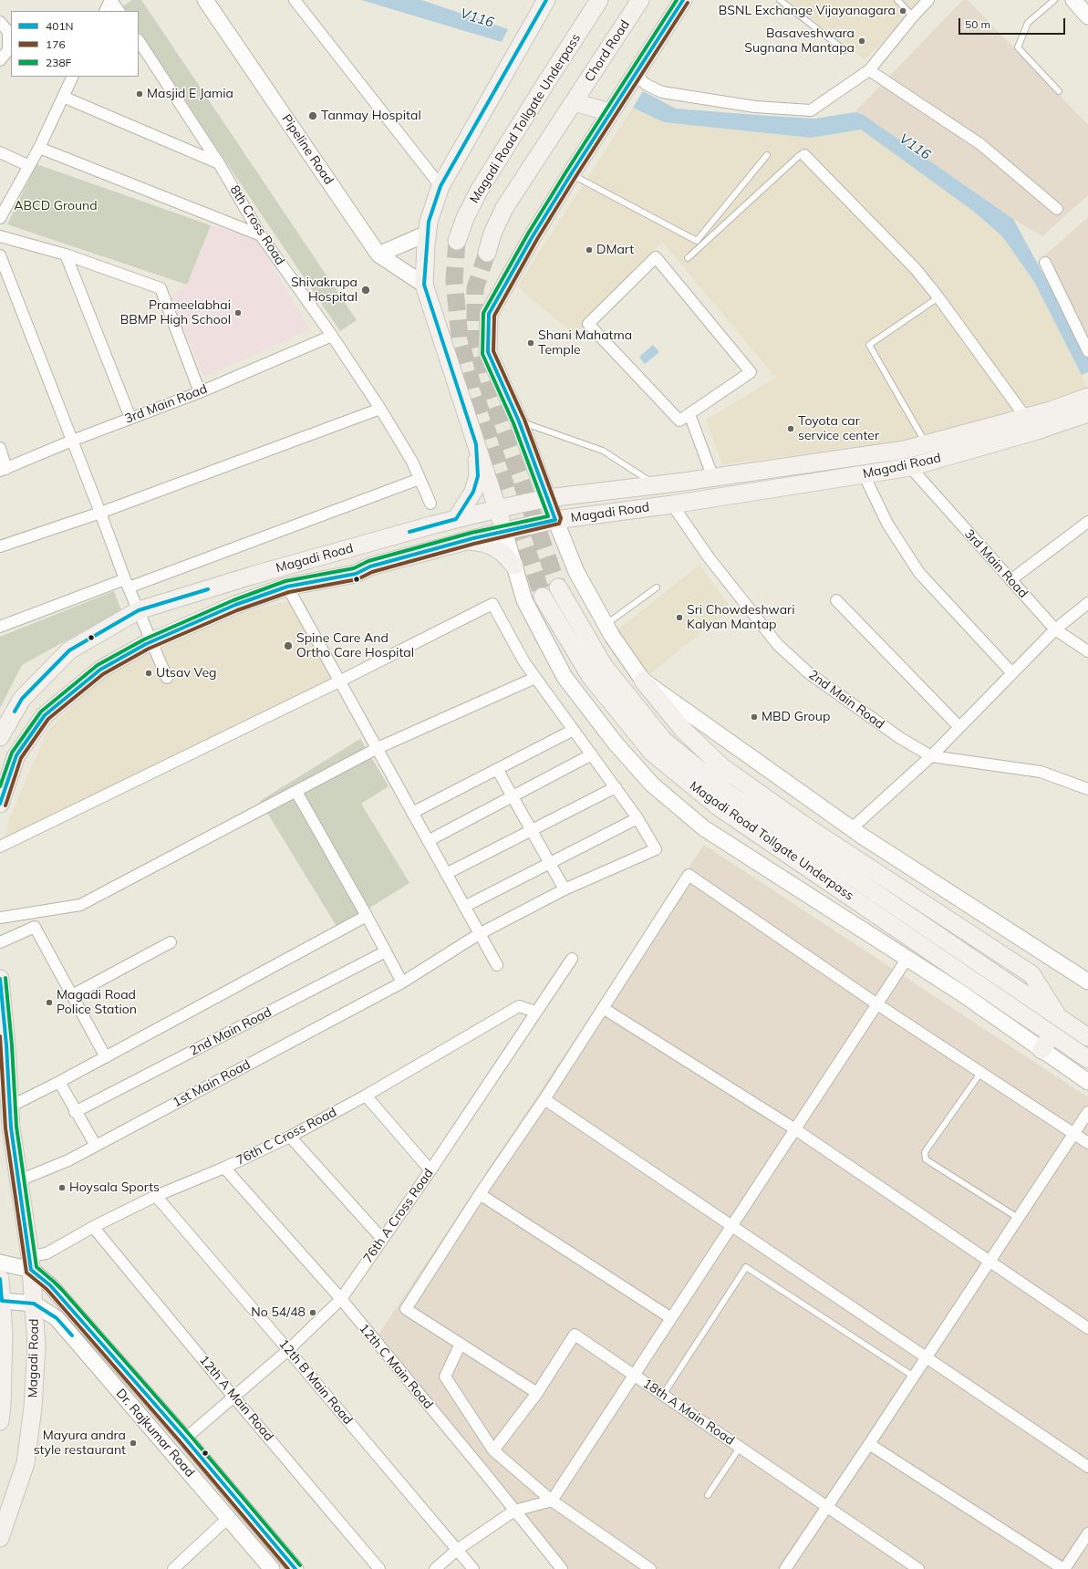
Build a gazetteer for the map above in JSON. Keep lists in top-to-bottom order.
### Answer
{
  "streets": {
    "main road": ["Chord Road", "Magadi Road Tollgate Underpass", "Magadi Road"],
    "street": [
      "Pipeline Road",
      "8th Cross Road",
      "3rd Main Road",
      "2nd Main Road",
      "1st Main Road",
      "76th C Cross Road",
      "76th A Cross Road",
      "12th C Main Road",
      "12th B Main Road",
      "12th A Main Road",
      "18th A Main Road",
      "Dr. Rajkumar Road"
    ]
  },
  "crossings": [
    ["8th Cross Road", "3rd Main Road"],
    ["3rd Main Road", "Magadi Road"],
    ["Magadi Road", "2nd Main Road"],
    ["Magadi Road", "1st Main Road"],
    ["Magadi Road", "76th C Cross Road"],
    ["Magadi Road", "Dr. Rajkumar Road"],
    ["76th C Cross Road", "76th A Cross Road"],
    ["76th C Cross Road", "12th C Main Road"],
    ["76th C Cross Road", "12th B Main Road"],
    ["76th C Cross Road", "12th A Main Road"],
    ["76th C Cross Road", "Dr. Rajkumar Road"],
    ["76th A Cross Road", "12th C Main Road"],
    ["76th A Cross Road", "12th B Main Road"],
    ["76th A Cross Road", "12th A Main Road"],
    ["76th A Cross Road", "Dr. Rajkumar Road"]
  ],
  "water": ["V116"],
  "parks": ["ABCD Ground"],
  "places": [
    "BSNL Exchange Vijayanagara",
    "Basaveshwara Sugnana Mantapa",
    "Masjid E Jamia",
    "Tanmay Hospital",
    "DMart",
    "Shivakrupa Hospital",
    "Prameelabhai BBMP High School",
    "Shani Mahatma Temple",
    "Toyota car service center",
    "Sri Chowdeshwari Kalyan Mantap",
    "Spine Care And Ortho Care Hospital",
    "Utsav Veg",
    "MBD Group",
    "Magadi Road Police Station",
    "Hoysala Sports",
    "No 54/48",
    "Mayura andra style restaurant"
  ],
  "lines": ["transit line 401N", "transit line 238F", "transit line 176"],
  "legend": ["401N", "176", "238F"],
  "scale_bar": "50 m"
}
